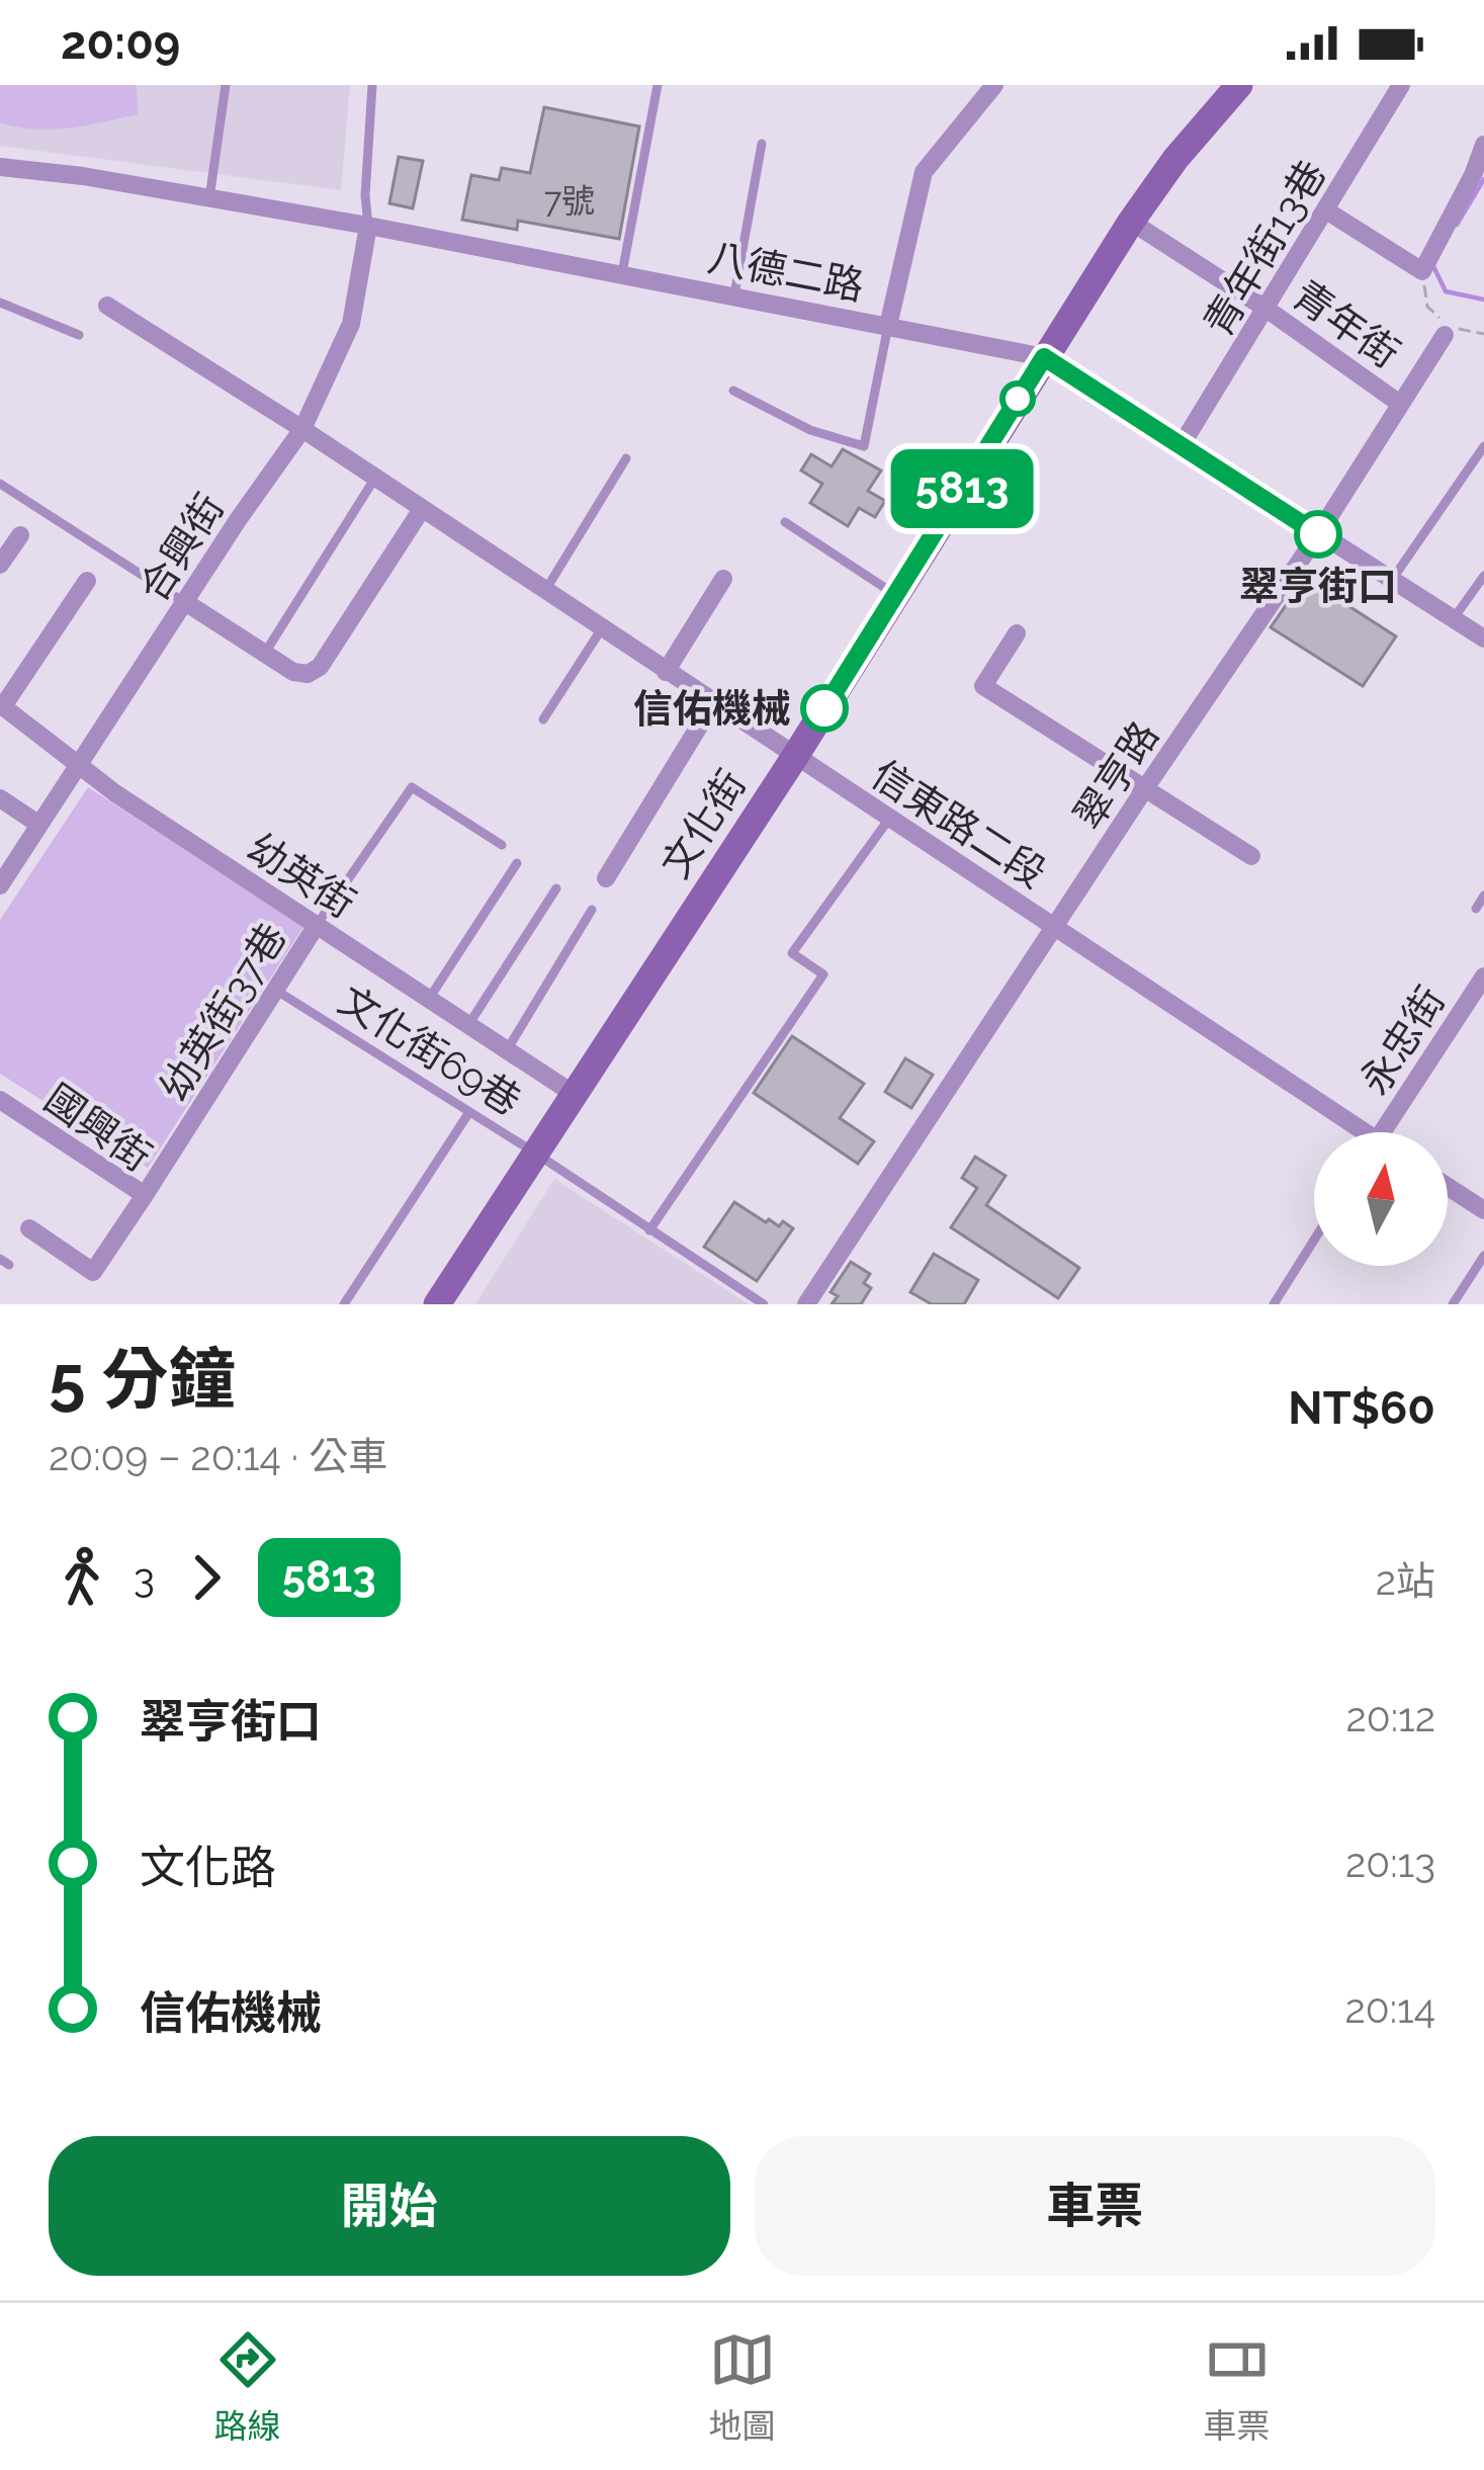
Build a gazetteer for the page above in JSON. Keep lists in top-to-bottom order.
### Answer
{
  "streets": {
    "street": [
      "青年街13巷",
      "八德二路",
      "青年街",
      "合興街",
      "翠亨路",
      "文化街",
      "信東路二段",
      "幼英街",
      "幼英街37巷",
      "永忠街",
      "國興街"
    ],
    "lane": ["文化街69巷"]
  },
  "crossings": [
    ["青年街13巷", "八德二路"],
    ["青年街13巷", "青年街"],
    ["八德二路", "合興街"],
    ["八德二路", "翠亨路"],
    ["八德二路", "文化街"],
    ["青年街", "翠亨路"],
    ["青年街", "文化街"],
    ["合興街", "信東路二段"],
    ["合興街", "幼英街"],
    ["翠亨路", "信東路二段"],
    ["文化街", "信東路二段"],
    ["文化街", "幼英街"],
    ["文化街", "文化街69巷"],
    ["幼英街", "幼英街37巷"],
    ["幼英街37巷", "文化街69巷"],
    ["幼英街37巷", "國興街"]
  ],
  "places": ["翠亨街口", "信佑機械"],
  "lines": ["bus line 5813"],
  "house_numbers": ["7號"],
  "north": "top",
  "page": {
    "status": "20:09",
    "on_map": "5813",
    "heading": ["5 分鐘", "20:09 – 20:14 · 公車", "NT$60"],
    "legs": ["3", "5813", "2站"],
    "list": [
      {
        "name": "翠亨街口",
        "value": "20:12"
      },
      {
        "name": "文化路",
        "value": "20:13"
      },
      {
        "name": "信佑機械",
        "value": "20:14"
      }
    ],
    "buttons": ["開始", "車票"],
    "tabs": ["路線", "地圖", "車票"]
  }
}
